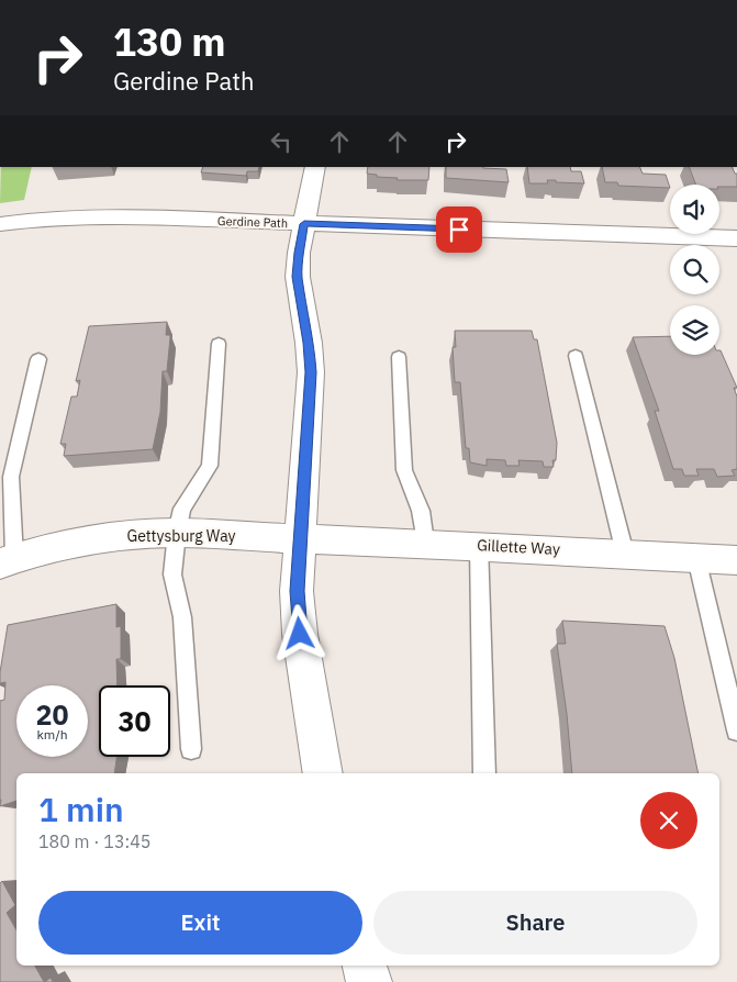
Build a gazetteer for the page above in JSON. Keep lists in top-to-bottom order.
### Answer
{
  "streets": {
    "street": ["Gerdine Path", "Gettysburg Way", "Gillette Way"]
  },
  "crossings": [
    ["Gettysburg Way", "Gillette Way"]
  ],
  "page": {
    "turn": ["130 m", "Gerdine Path"],
    "speed": "20 km/h",
    "limit": "30",
    "heading": ["1 min", "180 m · 13:45"],
    "buttons": ["Exit", "Share"]
  }
}
